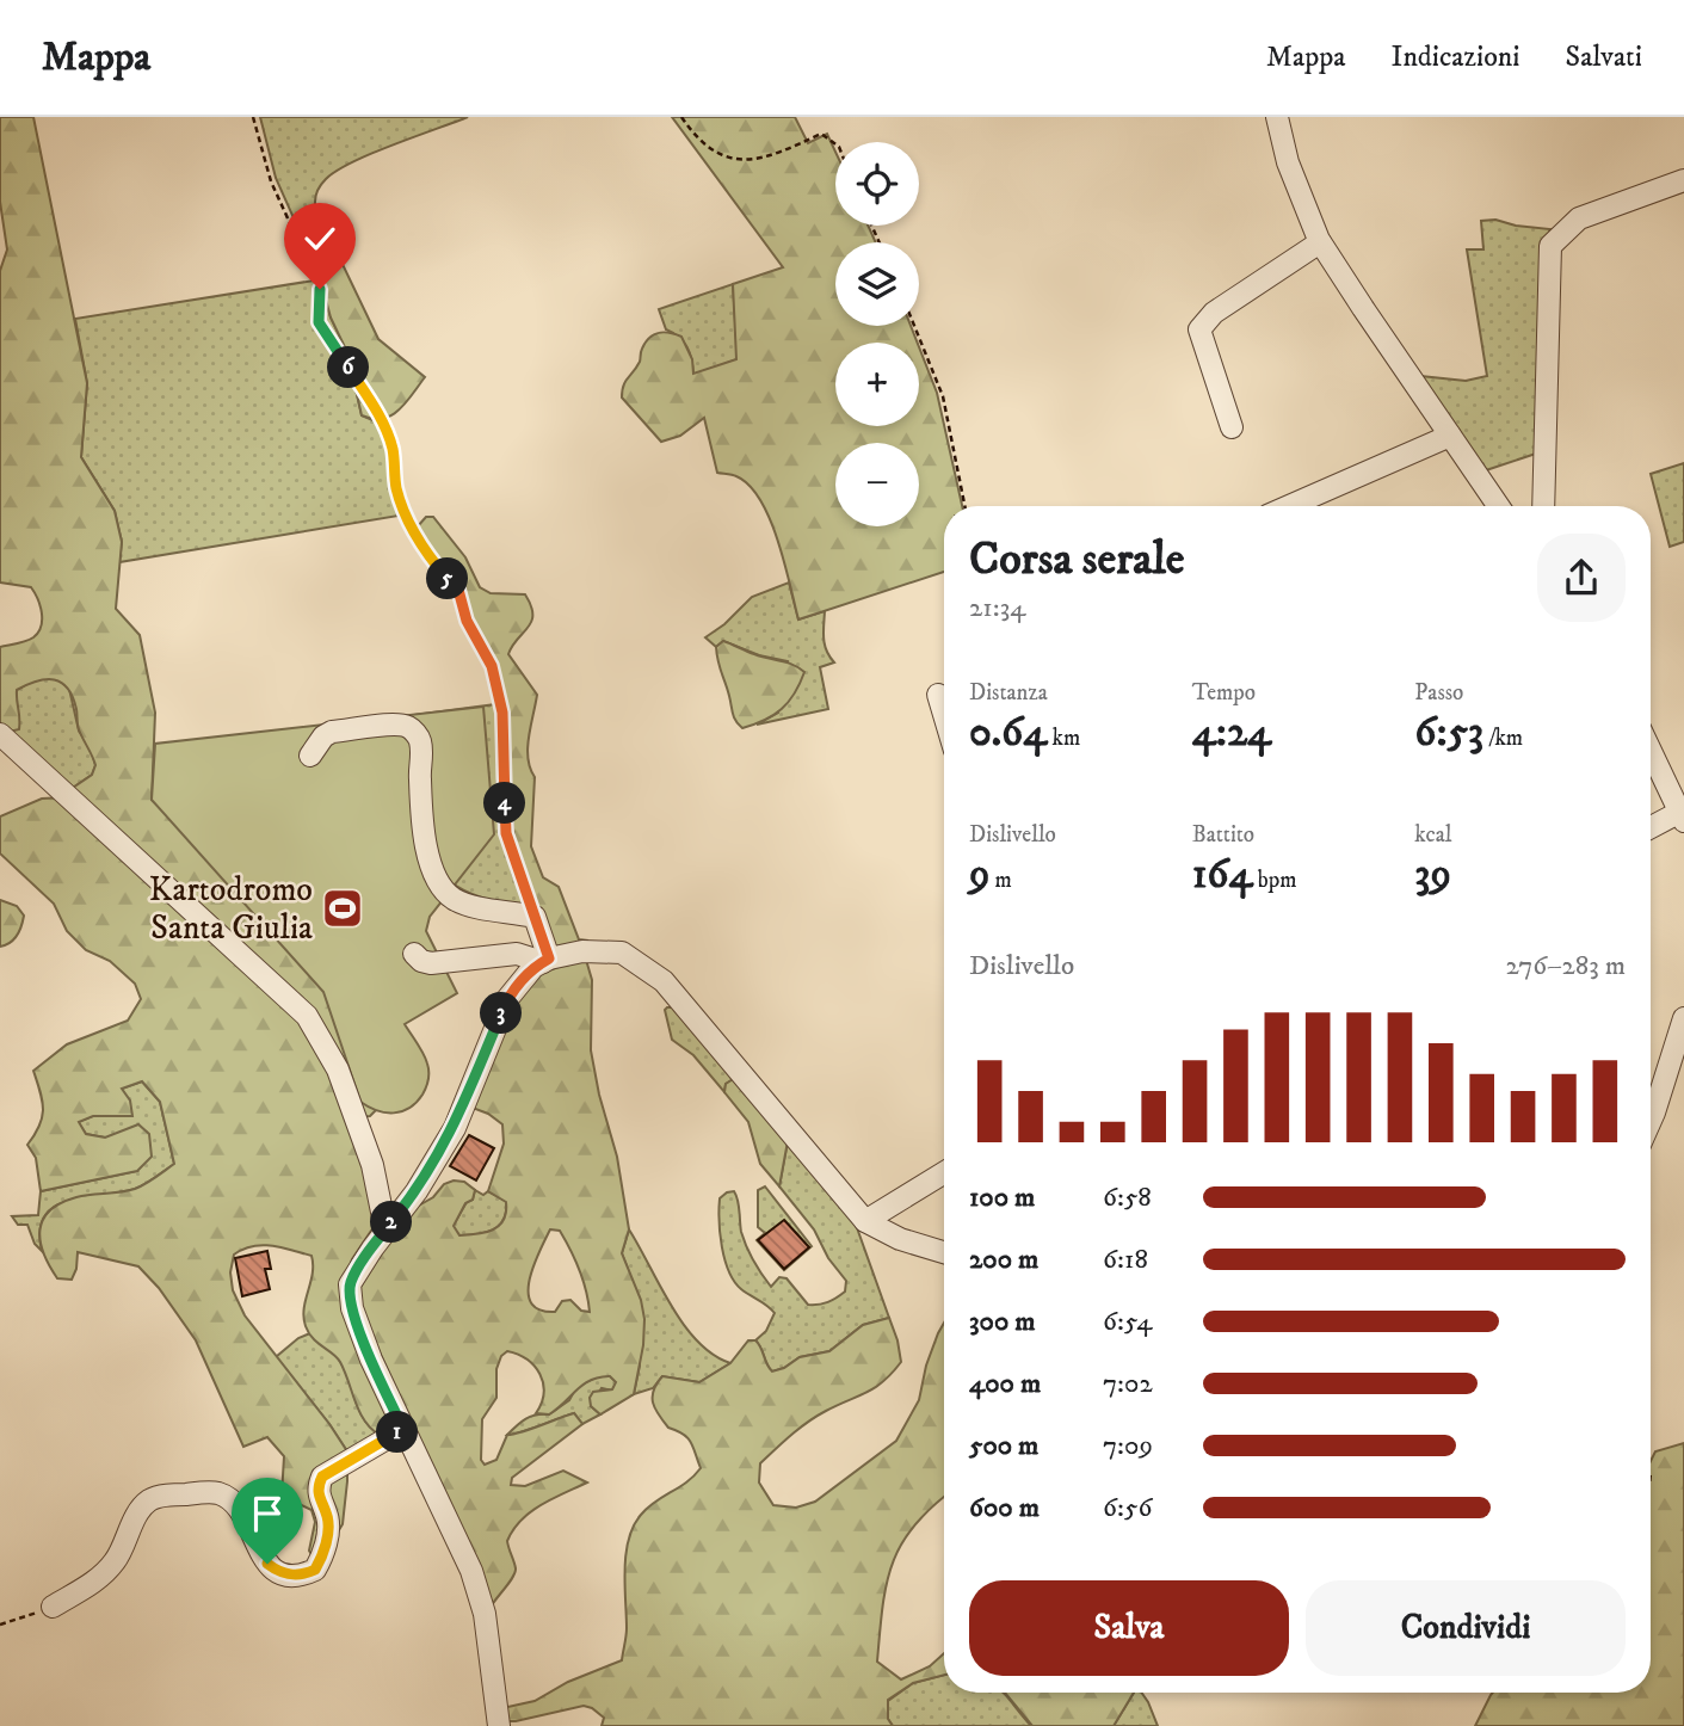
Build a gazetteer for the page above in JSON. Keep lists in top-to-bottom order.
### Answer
{
  "places": {
    "sports": ["Kartodromo Santa Giulia"]
  },
  "page": {
    "header": "Mappa",
    "nav": ["Mappa", "Indicazioni", "Salvati"],
    "map_buttons": ["+", "−"],
    "pins": [
      "6",
      "5",
      "4",
      "3",
      "2",
      "1"
    ],
    "heading": ["Corsa serale", "21:34"],
    "stats": [
      ["Distanza", "0.64 km"],
      ["Tempo", "4:24"],
      ["Passo", "6:53 /km"],
      ["Dislivello", "9 m"],
      ["Battito", "164 bpm"],
      ["kcal", "39"]
    ],
    "chart": ["Dislivello", "276–283 m"],
    "list": [
      {
        "name": "100 m",
        "note": "6:58"
      },
      {
        "name": "200 m",
        "note": "6:18"
      },
      {
        "name": "300 m",
        "note": "6:54"
      },
      {
        "name": "400 m",
        "note": "7:02"
      },
      {
        "name": "500 m",
        "note": "7:09"
      },
      {
        "name": "600 m",
        "note": "6:56"
      }
    ],
    "buttons": ["Salva", "Condividi"]
  }
}
